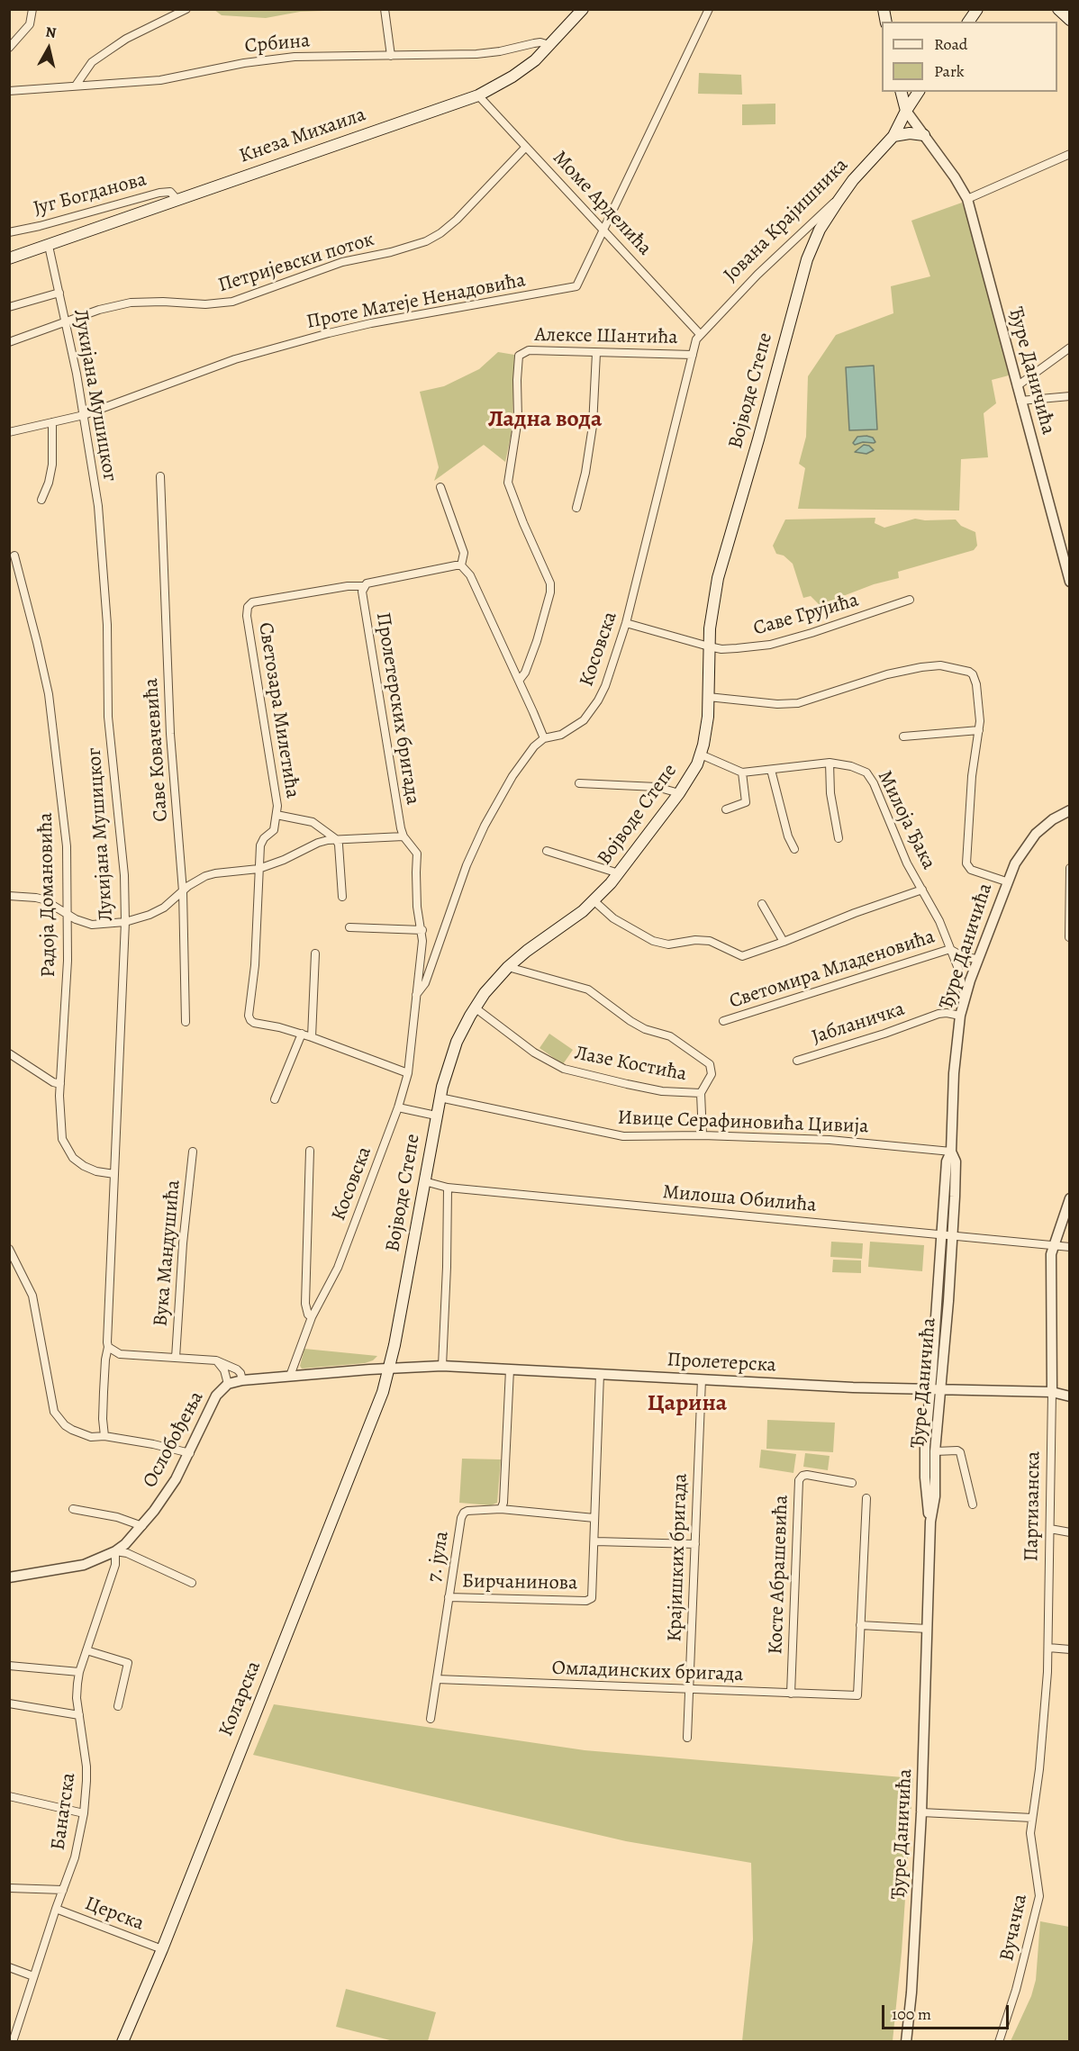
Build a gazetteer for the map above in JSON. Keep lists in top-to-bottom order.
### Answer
{
  "streets": {
    "main road": [
      "Кнеза Михаила",
      "Јована Крајишника",
      "Војводе Степе",
      "Коларска"
    ],
    "street": [
      "Србина",
      "Југ Богданова",
      "Моме Арделића",
      "Петријевски поток",
      "Проте Матеје Ненадовића",
      "Алексе Шантића",
      "Ђуре Даничића",
      "Лукијана Мушицког",
      "Саве Грујића",
      "Косовска",
      "Пролетерских бригада",
      "Светозара Милетића",
      "Саве Ковачевића",
      "Милоја Ђака",
      "Радоја Домановића",
      "Светомира Младеновића",
      "Јабланичка",
      "Лазе Костића",
      "Ивице Серафиновића Цивија",
      "Милоша Обилића",
      "Вука Мандушића",
      "Пролетерска",
      "Ослобођења",
      "Партизанска",
      "7. јула",
      "Крајишких бригада",
      "Косте Абрашевића",
      "Бирчанинова",
      "Омладинских бригада",
      "Банатска",
      "Церска",
      "Вучачка"
    ]
  },
  "crossings": [
    ["Србина", "Кнеза Михаила"],
    ["Кнеза Михаила", "Југ Богданова"],
    ["Кнеза Михаила", "Моме Арделића"],
    ["Кнеза Михаила", "Лукијана Мушицког"],
    ["Моме Арделића", "Јована Крајишника"],
    ["Моме Арделића", "Петријевски поток"],
    ["Моме Арделића", "Проте Матеје Ненадовића"],
    ["Јована Крајишника", "Алексе Шантића"],
    ["Јована Крајишника", "Ђуре Даничића"],
    ["Јована Крајишника", "Војводе Степе"],
    ["Јована Крајишника", "Косовска"],
    ["Петријевски поток", "Лукијана Мушицког"],
    ["Проте Матеје Ненадовића", "Лукијана Мушицког"],
    ["Алексе Шантића", "Косовска"],
    ["Ђуре Даничића", "Милоја Ђака"],
    ["Ђуре Даничића", "Јабланичка"],
    ["Ђуре Даничића", "Ивице Серафиновића Цивија"],
    ["Ђуре Даничића", "Милоша Обилића"],
    ["Ђуре Даничића", "Пролетерска"],
    ["Војводе Степе", "Саве Грујића"],
    ["Војводе Степе", "Милоја Ђака"],
    ["Војводе Степе", "Лазе Костића"],
    ["Војводе Степе", "Ивице Серафиновића Цивија"],
    ["Војводе Степе", "Милоша Обилића"],
    ["Војводе Степе", "Пролетерска"],
    ["Војводе Степе", "Ослобођења"],
    ["Војводе Степе", "Коларска"],
    ["Лукијана Мушицког", "Радоја Домановића"],
    ["Косовска", "Пролетерских бригада"],
    ["Косовска", "Ослобођења"],
    ["Пролетерских бригада", "Светозара Милетића"],
    ["Милоја Ђака", "Светомира Младеновића"],
    ["Милоша Обилића", "Партизанска"],
    ["Пролетерска", "Ослобођења"],
    ["Пролетерска", "Партизанска"],
    ["Пролетерска", "Крајишких бригада"],
    ["Пролетерска", "Коларска"],
    ["Ослобођења", "Коларска"],
    ["Ослобођења", "Банатска"],
    ["Партизанска", "Вучачка"],
    ["7. јула", "Бирчанинова"],
    ["7. јула", "Омладинских бригада"],
    ["Крајишких бригада", "Омладинских бригада"],
    ["Косте Абрашевића", "Омладинских бригада"],
    ["Коларска", "Церска"],
    ["Банатска", "Церска"]
  ],
  "districts": ["Ладна вода", "Царина"],
  "legend": ["Road", "Park"],
  "scale_bar": "100 m",
  "north": "top"
}
